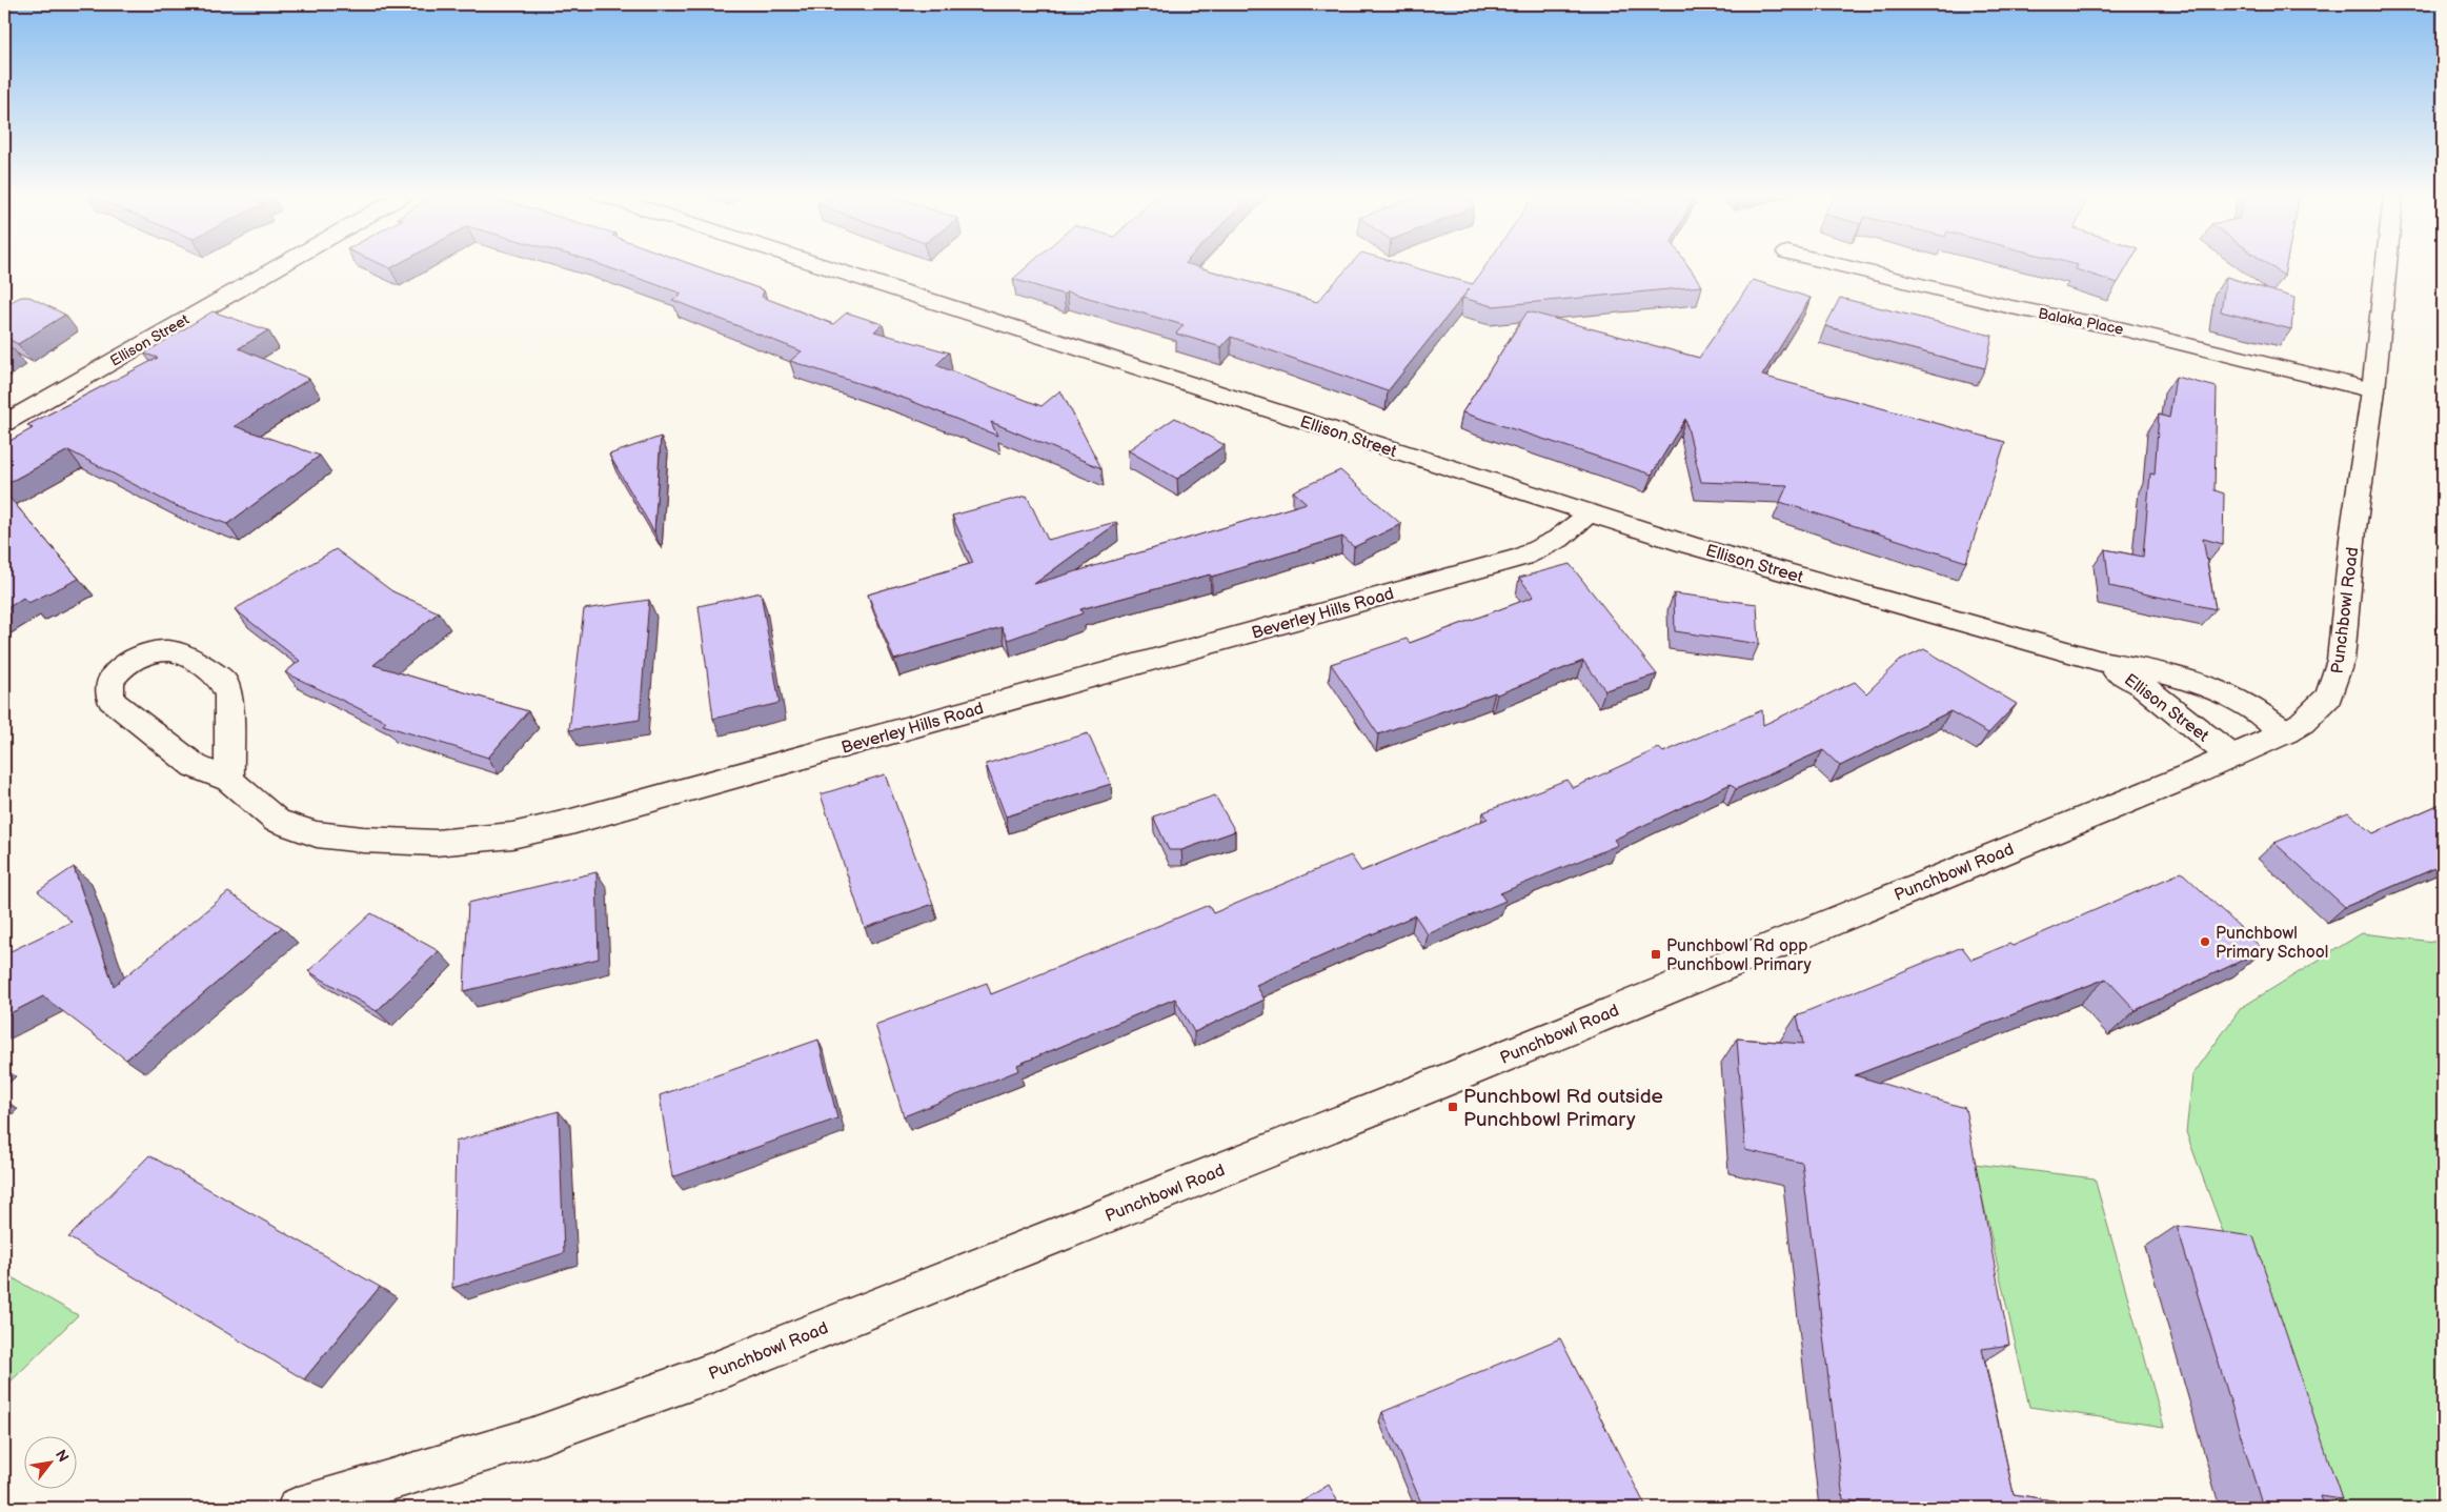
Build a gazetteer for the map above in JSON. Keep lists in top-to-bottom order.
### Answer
{
  "streets": {
    "street": [
      "Balaka Place",
      "Ellison Street",
      "Punchbowl Road",
      "Beverley Hills Road"
    ]
  },
  "crossings": [
    ["Balaka Place", "Punchbowl Road"],
    ["Ellison Street", "Punchbowl Road"],
    ["Ellison Street", "Beverley Hills Road"]
  ],
  "places": {
    "other": ["Punchbowl Primary School"],
    "transit": ["Punchbowl Rd opp Punchbowl Primary", "Punchbowl Rd outside Punchbowl Primary"]
  },
  "north": "top right"
}
